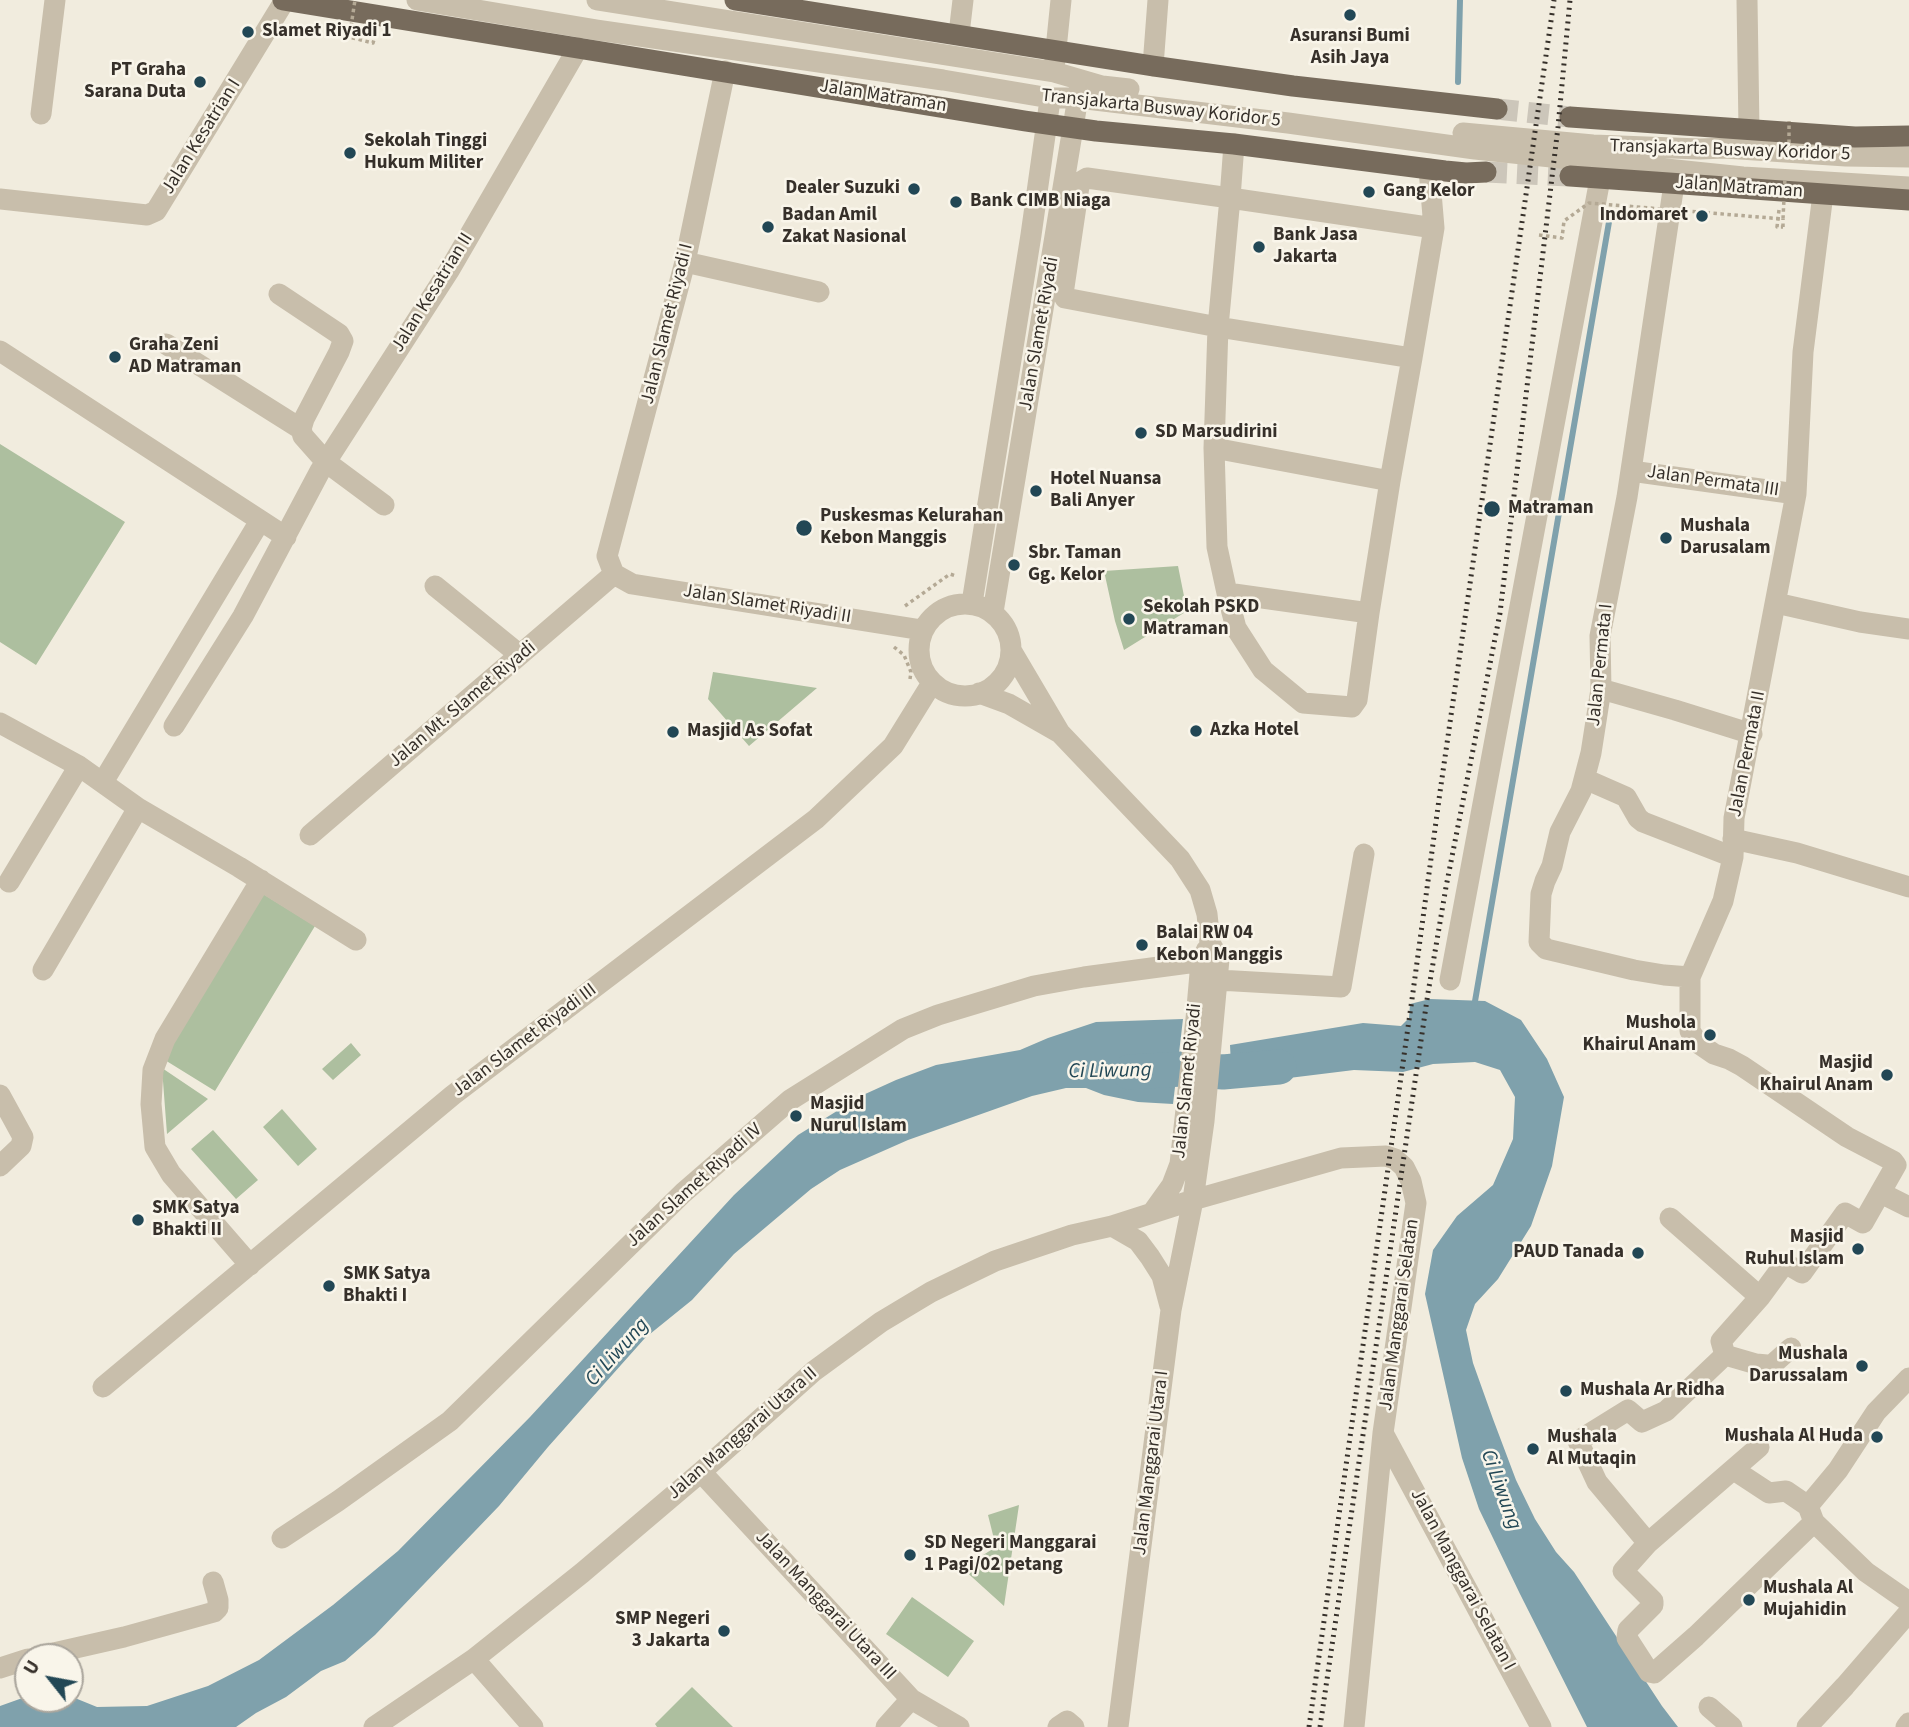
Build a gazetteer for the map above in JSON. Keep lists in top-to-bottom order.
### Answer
{
  "streets": {
    "main road": ["Jalan Matraman"],
    "street": [
      "Transjakarta Busway Koridor 5",
      "Jalan Kesatrian I",
      "Jalan Kesatrian II",
      "Jalan Slamet Riyadi I",
      "Jalan Slamet Riyadi",
      "Jalan Permata III",
      "Jalan Slamet Riyadi II",
      "Jalan Permata I",
      "Jalan Mt. Slamet Riyadi",
      "Jalan Permata II",
      "Jalan Slamet Riyadi III",
      "Jalan Slamet Riyadi IV",
      "Jalan Manggarai Selatan",
      "Jalan Manggarai Utara II",
      "Jalan Manggarai Utara I",
      "Jalan Manggarai Selatan I",
      "Jalan Manggarai Utara III"
    ]
  },
  "crossings": [
    ["Jalan Matraman", "Jalan Kesatrian I"],
    ["Jalan Matraman", "Jalan Kesatrian II"],
    ["Jalan Matraman", "Jalan Slamet Riyadi I"],
    ["Jalan Matraman", "Jalan Slamet Riyadi"],
    ["Jalan Matraman", "Jalan Permata I"],
    ["Jalan Matraman", "Jalan Permata II"],
    ["Transjakarta Busway Koridor 5", "Jalan Slamet Riyadi"],
    ["Jalan Slamet Riyadi I", "Jalan Slamet Riyadi II"],
    ["Jalan Slamet Riyadi I", "Jalan Mt. Slamet Riyadi"],
    ["Jalan Slamet Riyadi", "Jalan Slamet Riyadi II"],
    ["Jalan Slamet Riyadi", "Jalan Slamet Riyadi III"],
    ["Jalan Slamet Riyadi", "Jalan Slamet Riyadi IV"],
    ["Jalan Slamet Riyadi", "Jalan Manggarai Selatan"],
    ["Jalan Slamet Riyadi", "Jalan Manggarai Utara II"],
    ["Jalan Slamet Riyadi", "Jalan Manggarai Utara I"],
    ["Jalan Permata III", "Jalan Permata I"],
    ["Jalan Permata III", "Jalan Permata II"],
    ["Jalan Slamet Riyadi II", "Jalan Mt. Slamet Riyadi"],
    ["Jalan Slamet Riyadi II", "Jalan Slamet Riyadi III"],
    ["Jalan Permata I", "Jalan Permata II"],
    ["Jalan Manggarai Selatan", "Jalan Manggarai Utara II"],
    ["Jalan Manggarai Selatan", "Jalan Manggarai Utara I"],
    ["Jalan Manggarai Selatan", "Jalan Manggarai Selatan I"],
    ["Jalan Manggarai Utara II", "Jalan Manggarai Utara III"]
  ],
  "water": ["Ci Liwung"],
  "places": [
    "Asuransi Bumi Asih Jaya",
    "Slamet Riyadi 1",
    "PT Graha Sarana Duta",
    "Sekolah Tinggi Hukum Militer",
    "Dealer Suzuki",
    "Gang Kelor",
    "Bank CIMB Niaga",
    "Indomaret",
    "Badan Amil Zakat Nasional",
    "Bank Jasa Jakarta",
    "Graha Zeni AD Matraman",
    "SD Marsudirini",
    "Hotel Nuansa Bali Anyer",
    "Matraman",
    "Puskesmas Kelurahan Kebon Manggis",
    "Mushala Darusalam",
    "Sbr. Taman Gg. Kelor",
    "Sekolah PSKD Matraman",
    "Azka Hotel",
    "Masjid As Sofat",
    "Balai RW 04 Kebon Manggis",
    "Mushola Khairul Anam",
    "Masjid Khairul Anam",
    "Masjid Nurul Islam",
    "SMK Satya Bhakti II",
    "Masjid Ruhul Islam",
    "PAUD Tanada",
    "SMK Satya Bhakti I",
    "Mushala Darussalam",
    "Mushala Ar Ridha",
    "Mushala Al Huda",
    "Mushala Al Mutaqin",
    "SD Negeri Manggarai 1 Pagi/02 petang",
    "Mushala Al Mujahidin",
    "SMP Negeri 3 Jakarta"
  ],
  "north": "top left"
}
